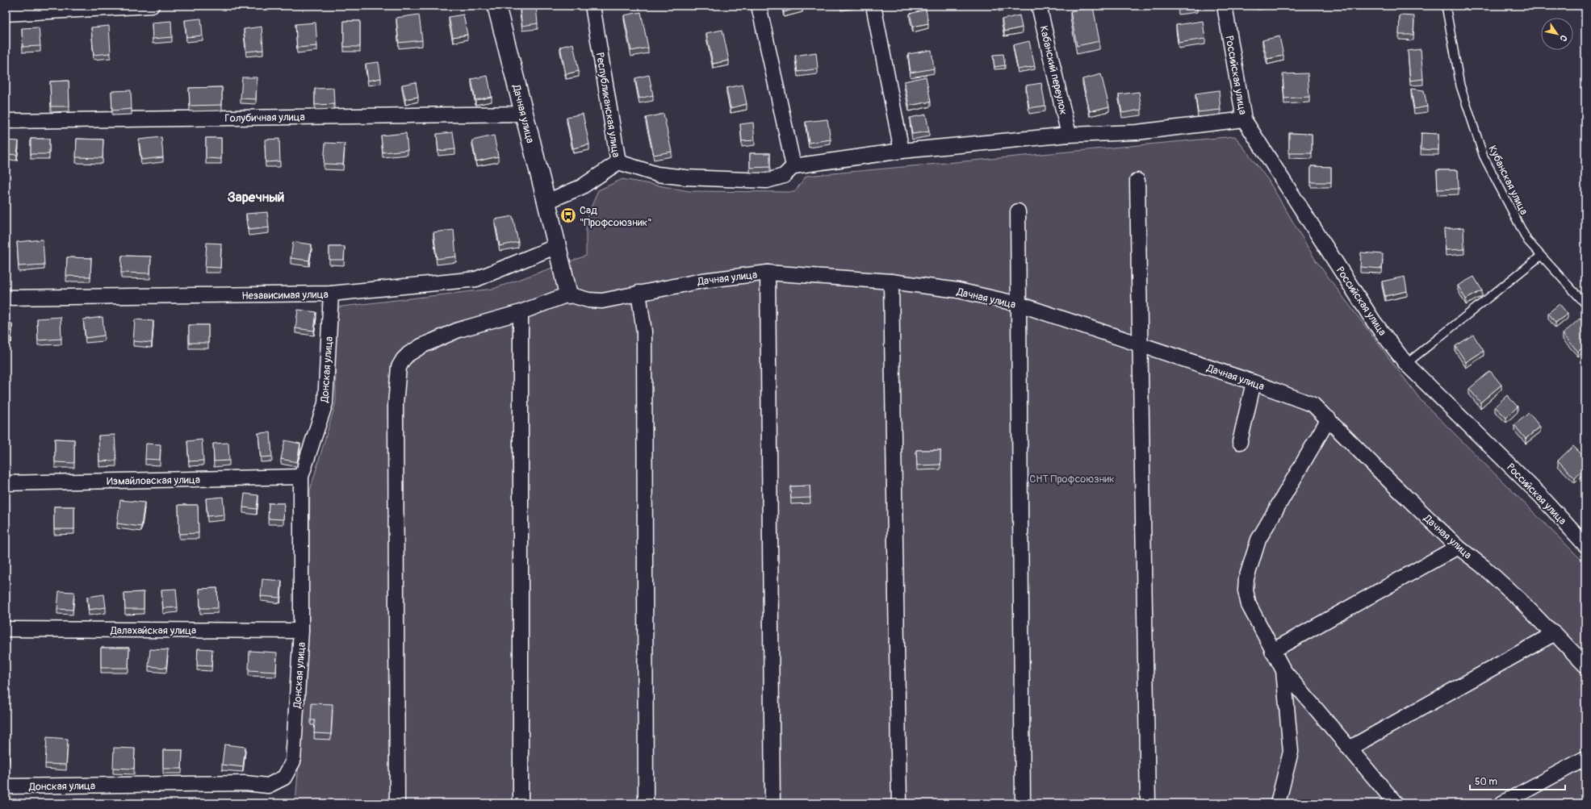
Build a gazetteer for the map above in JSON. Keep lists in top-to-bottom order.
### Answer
{
  "streets": {
    "street": [
      "Кабанский переулок",
      "Российская улица",
      "Республиканская улица",
      "Дачная улица",
      "Голубичная улица",
      "Независимая улица",
      "Донская улица",
      "Измайловская улица",
      "Далахайская улица"
    ],
    "lane": ["Кубанская улица"]
  },
  "crossings": [
    ["Республиканская улица", "Дачная улица"],
    ["Дачная улица", "Голубичная улица"],
    ["Дачная улица", "Независимая улица"],
    ["Независимая улица", "Донская улица"],
    ["Донская улица", "Измайловская улица"],
    ["Донская улица", "Далахайская улица"]
  ],
  "districts": ["Заречный"],
  "parks": ["СНТ Профсоюзник"],
  "places": {
    "bus stop": ["Сад \"Профсоюзник\""]
  },
  "scale_bar": "50 m",
  "north": "bottom right"
}
